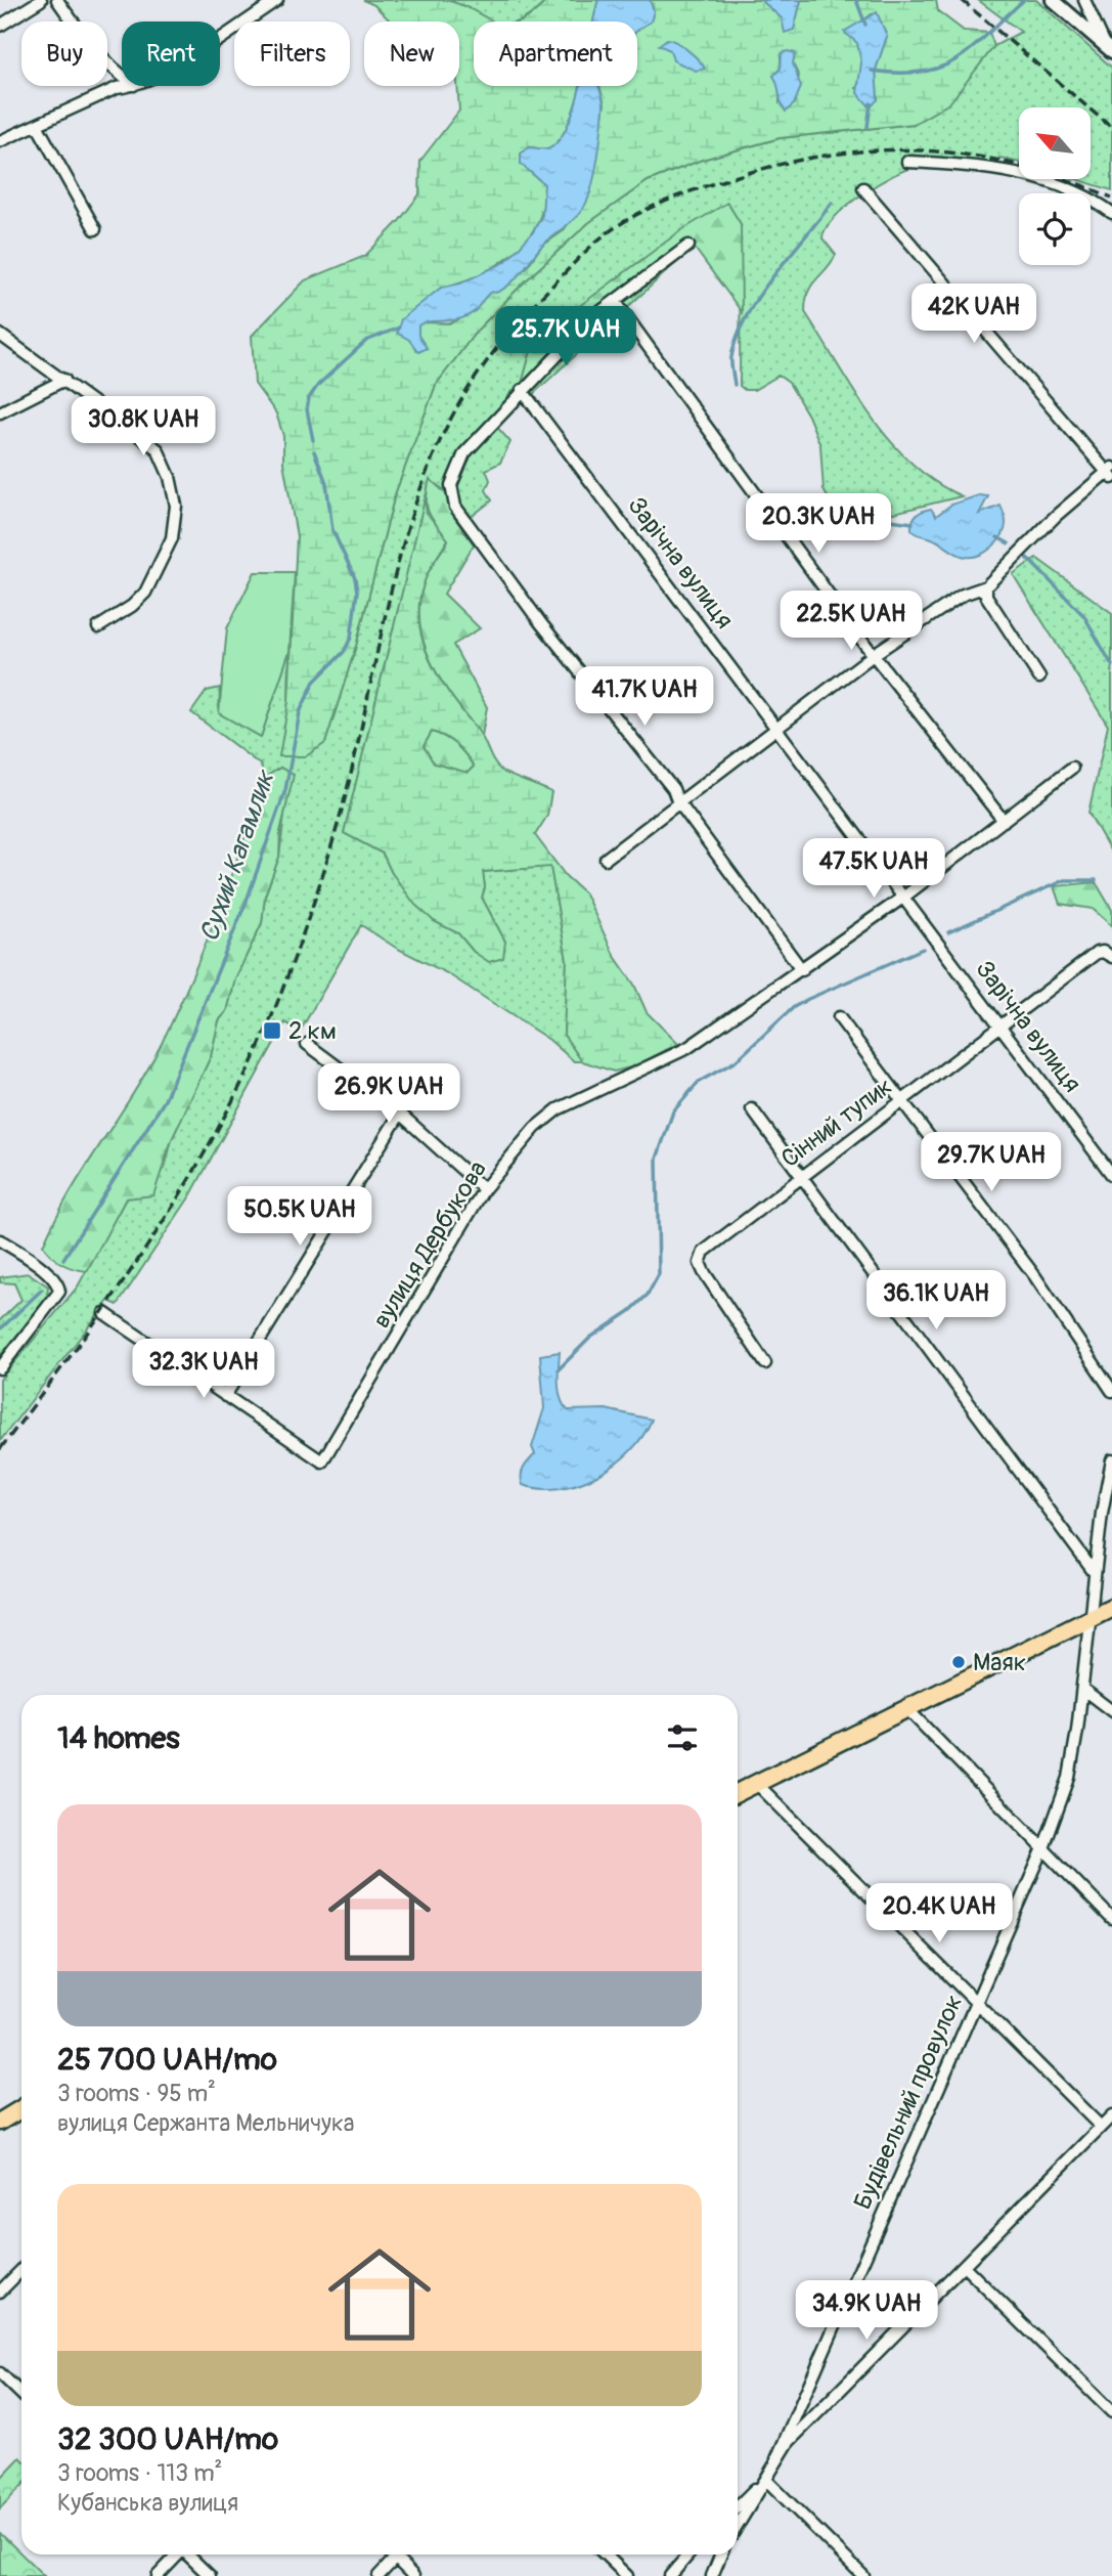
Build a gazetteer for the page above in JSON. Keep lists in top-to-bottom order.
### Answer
{
  "streets": {
    "street": [
      "Зарічна вулиця",
      "Сінний тупик",
      "вулиця Дербукова",
      "Будівельний провулок"
    ]
  },
  "crossings": [
    ["Зарічна вулиця", "Сінний тупик"],
    ["Зарічна вулиця", "вулиця Дербукова"]
  ],
  "water": ["Сухий Кагамлик"],
  "places": {
    "transit": ["2 км"],
    "other": ["Маяк"]
  },
  "north": "top left",
  "page": {
    "chip": [
      "Buy",
      "Rent",
      "Filters",
      "New",
      "Apartment"
    ],
    "price": [
      "42K UAH",
      "25.7K UAH",
      "30.8K UAH",
      "20.3K UAH",
      "22.5K UAH",
      "41.7K UAH",
      "47.5K UAH",
      "26.9K UAH",
      "29.7K UAH",
      "50.5K UAH",
      "36.1K UAH",
      "32.3K UAH",
      "20.4K UAH",
      "34.9K UAH"
    ],
    "heading": "14 homes",
    "list": [
      {
        "name": "25 700 UAH/mo",
        "note": "3 rooms · 95 m² · вулиця Сержанта Мельничука"
      },
      {
        "name": "32 300 UAH/mo",
        "note": "3 rooms · 113 m² · Кубанська вулиця"
      }
    ]
  }
}
